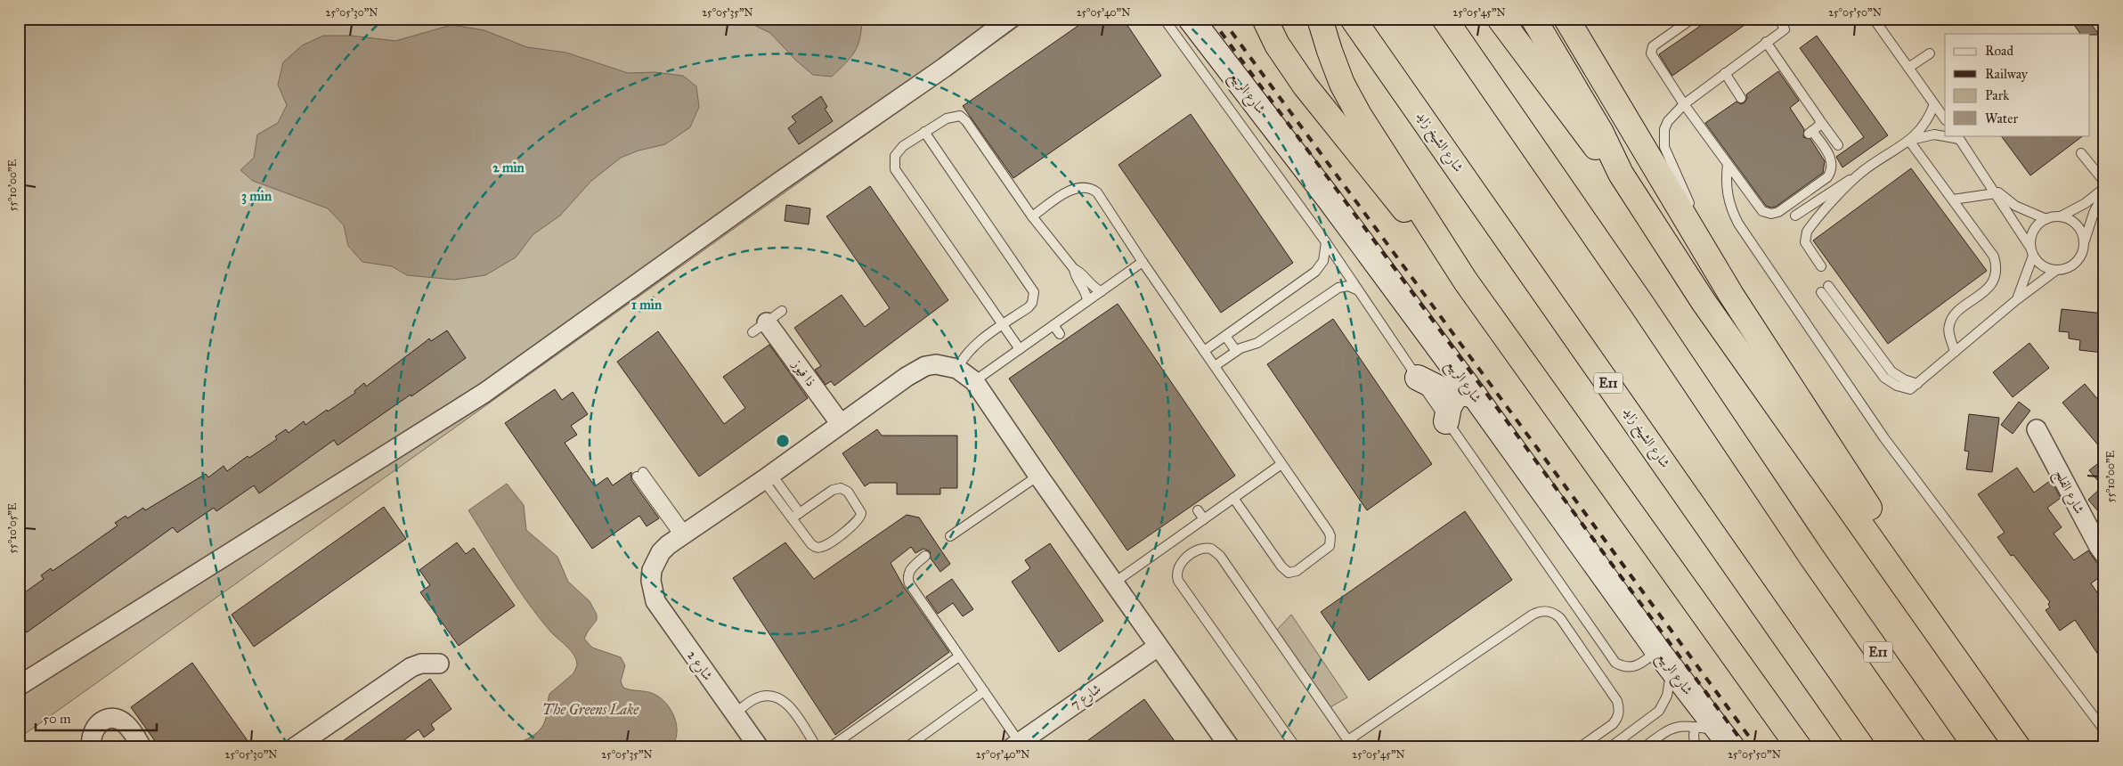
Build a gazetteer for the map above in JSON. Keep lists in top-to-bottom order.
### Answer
{
  "streets": {
    "highway": ["شارع الشيخ زايد", "E11"],
    "main road": ["شارع الربيع"],
    "street": [
      "ذا فيوز",
      "شارع الفلج",
      "شارع 2",
      "شارع 7"
    ]
  },
  "water": ["The Greens Lake"],
  "legend": [
    "Road",
    "Railway",
    "Park",
    "Water"
  ],
  "scale_bar": "50 m",
  "coordinates": [
    "25°05'30\"N",
    "25°05'35\"N",
    "25°05'40\"N",
    "25°05'45\"N",
    "25°05'50\"N",
    "55°10'00\"E",
    "55°10'05\"E"
  ],
  "rings": ["2 min", "3 min", "1 min"]
}
